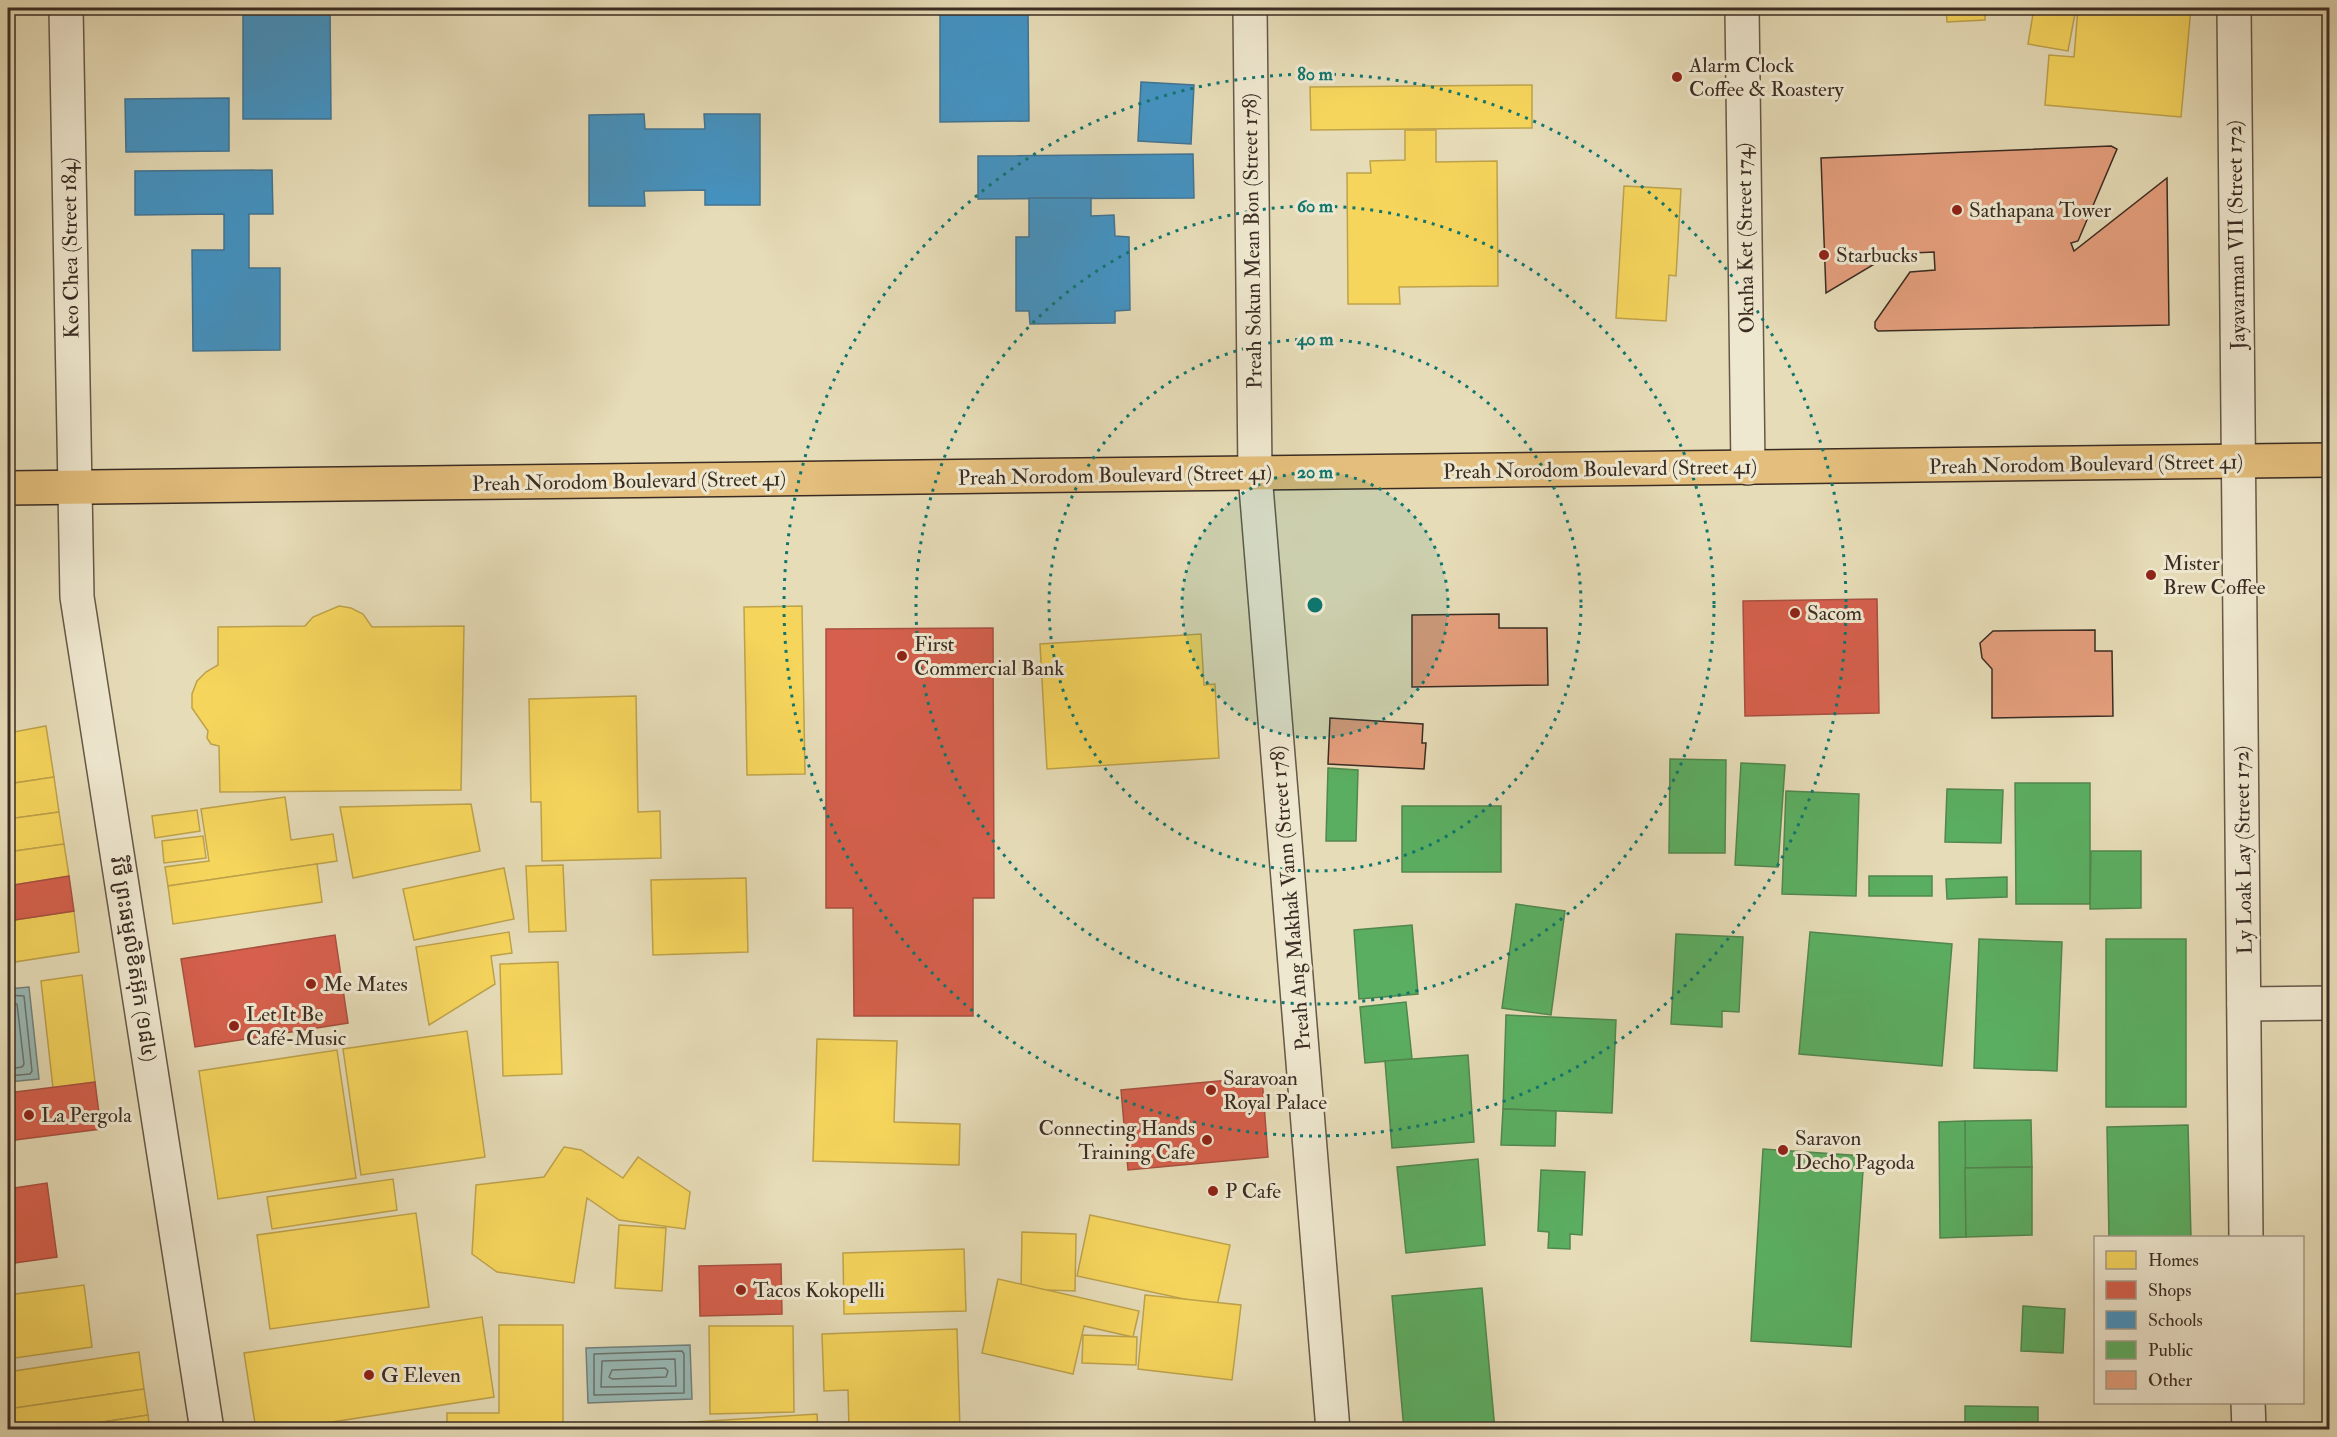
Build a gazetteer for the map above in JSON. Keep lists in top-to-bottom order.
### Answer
{
  "streets": {
    "main road": ["Preah Norodom Boulevard (Street 41)"],
    "street": [
      "Jayavarman VII (Street 172)",
      "Oknha Ket (Street 174)",
      "Preah Sokun Mean Bon (Street 178)",
      "Keo Chea (Street 184)",
      "Ly Loak Lay (Street 172)",
      "Preah Ang Makhak Vann (Street 178)",
      "វិថី ព្រះធម្មលិខិតអ៊ុក (១៨៤)"
    ]
  },
  "crossings": [
    ["Jayavarman VII (Street 172)", "Preah Norodom Boulevard (Street 41)"],
    ["Jayavarman VII (Street 172)", "Ly Loak Lay (Street 172)"],
    ["Oknha Ket (Street 174)", "Preah Norodom Boulevard (Street 41)"],
    ["Preah Sokun Mean Bon (Street 178)", "Preah Norodom Boulevard (Street 41)"],
    ["Preah Sokun Mean Bon (Street 178)", "Preah Ang Makhak Vann (Street 178)"],
    ["Keo Chea (Street 184)", "Preah Norodom Boulevard (Street 41)"],
    ["Keo Chea (Street 184)", "វិថី ព្រះធម្មលិខិតអ៊ុក (១៨៤)"],
    ["Preah Norodom Boulevard (Street 41)", "Ly Loak Lay (Street 172)"],
    ["Preah Norodom Boulevard (Street 41)", "Preah Ang Makhak Vann (Street 178)"],
    ["Preah Norodom Boulevard (Street 41)", "វិថី ព្រះធម្មលិខិតអ៊ុក (១៨៤)"]
  ],
  "places": [
    "Alarm Clock Coffee & Roastery",
    "Sathapana Tower",
    "Starbucks",
    "Mister Brew Coffee",
    "Sacom",
    "First Commercial Bank",
    "Me Mates",
    "Let It Be Café-Music",
    "Saravoan Royal Palace",
    "La Pergola",
    "Connecting Hands Training Cafe",
    "Saravon Decho Pagoda",
    "P Cafe",
    "Tacos Kokopelli",
    "G Eleven"
  ],
  "legend": [
    "Homes",
    "Shops",
    "Schools",
    "Public",
    "Other"
  ],
  "rings": [
    "80 m",
    "60 m",
    "40 m",
    "20 m"
  ]
}
